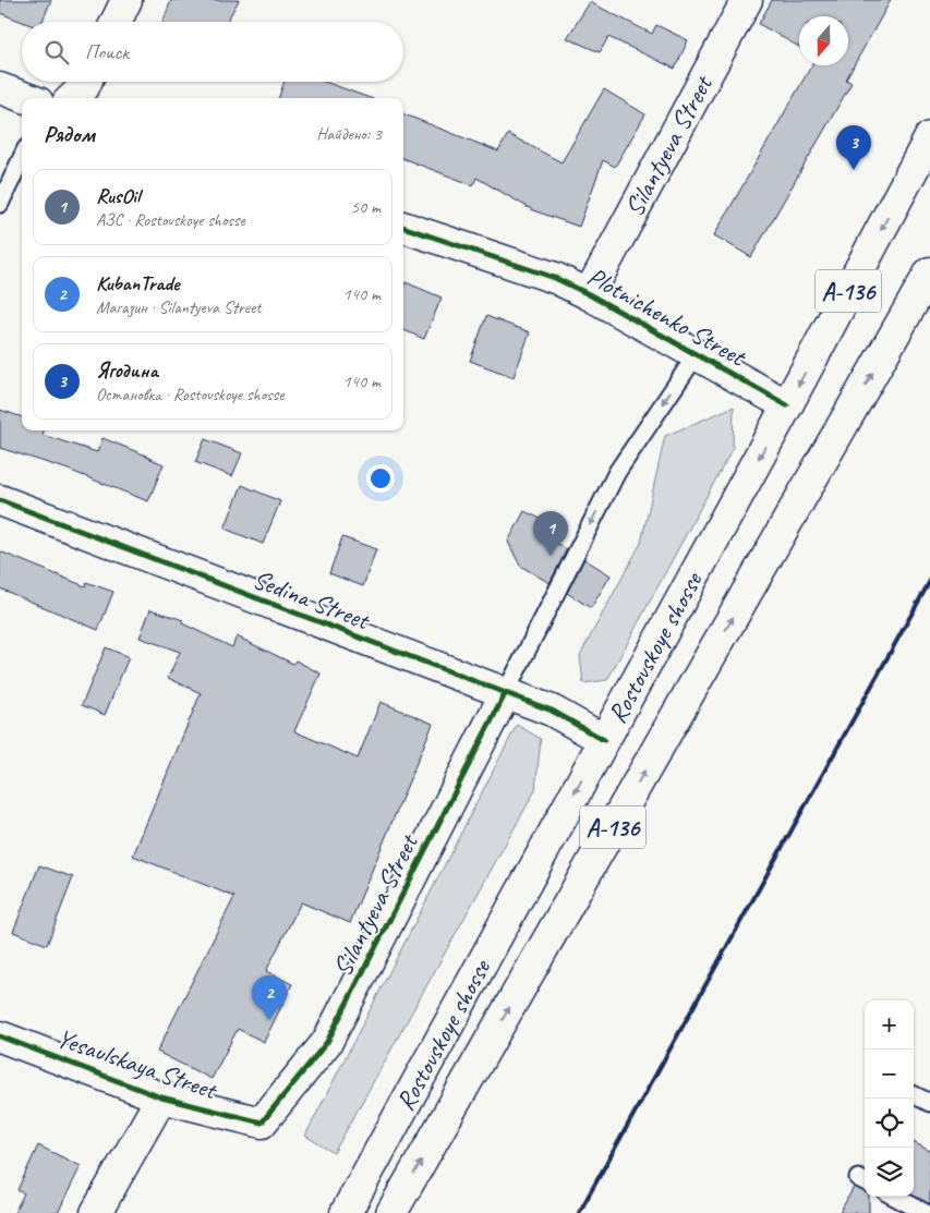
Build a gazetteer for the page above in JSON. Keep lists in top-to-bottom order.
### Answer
{
  "streets": {
    "main road": [
      "Silantyeva Street",
      "А-136",
      "Plotnichenko Street",
      "Sedina Street",
      "Rostovskoye shosse",
      "Yesaulskaya Street"
    ]
  },
  "crossings": [
    ["Silantyeva Street", "Plotnichenko Street"],
    ["Silantyeva Street", "Sedina Street"],
    ["Silantyeva Street", "Yesaulskaya Street"],
    ["Plotnichenko Street", "Rostovskoye shosse"],
    ["Sedina Street", "Rostovskoye shosse"]
  ],
  "north": "bottom",
  "page": {
    "search": "Поиск",
    "heading": ["Рядом", "Найдено: 3"],
    "pins": ["3", "1", "2"],
    "list": [
      {
        "mark": "1",
        "name": "RusOil",
        "note": "АЗС · Rostovskoye shosse",
        "value": "50 m"
      },
      {
        "mark": "2",
        "name": "KubanTrade",
        "note": "Магазин · Silantyeva Street",
        "value": "140 m"
      },
      {
        "mark": "3",
        "name": "Ягодина",
        "note": "Остановка · Rostovskoye shosse",
        "value": "140 m"
      }
    ],
    "map_buttons": ["+", "−"]
  }
}
